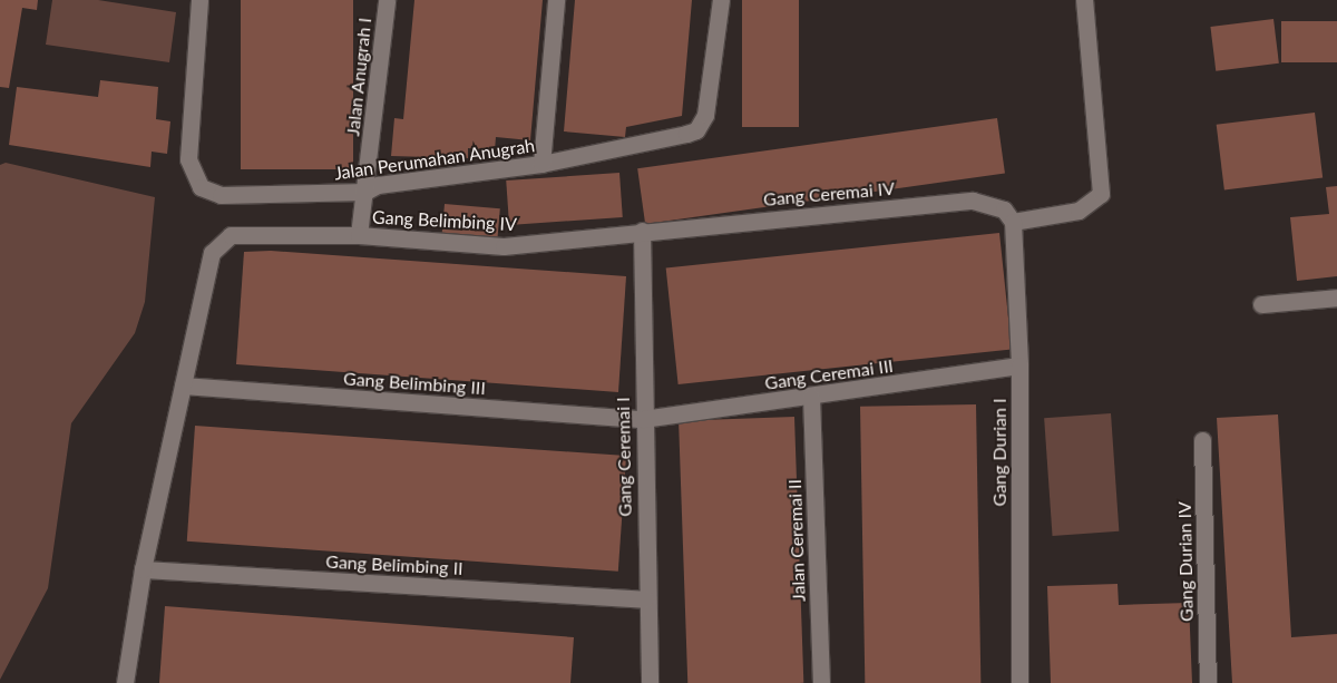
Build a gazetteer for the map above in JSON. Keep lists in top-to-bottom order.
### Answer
{
  "streets": {
    "street": [
      "Jalan Anugrah I",
      "Jalan Perumahan Anugrah",
      "Gang Ceremai IV",
      "Gang Belimbing IV",
      "Gang Ceremai III",
      "Gang Belimbing III",
      "Gang Durian I",
      "Gang Ceremai I",
      "Jalan Ceremai II",
      "Gang Durian IV",
      "Gang Belimbing II"
    ]
  },
  "crossings": [
    ["Jalan Anugrah I", "Jalan Perumahan Anugrah"],
    ["Jalan Anugrah I", "Gang Belimbing IV"],
    ["Gang Ceremai IV", "Gang Belimbing IV"],
    ["Gang Ceremai IV", "Gang Durian I"],
    ["Gang Ceremai IV", "Gang Ceremai I"],
    ["Gang Belimbing IV", "Gang Belimbing III"],
    ["Gang Belimbing IV", "Gang Ceremai I"],
    ["Gang Belimbing IV", "Gang Belimbing II"],
    ["Gang Ceremai III", "Gang Belimbing III"],
    ["Gang Ceremai III", "Gang Durian I"],
    ["Gang Ceremai III", "Gang Ceremai I"],
    ["Gang Ceremai III", "Jalan Ceremai II"],
    ["Gang Belimbing III", "Gang Ceremai I"],
    ["Gang Ceremai I", "Gang Belimbing II"]
  ]
}
